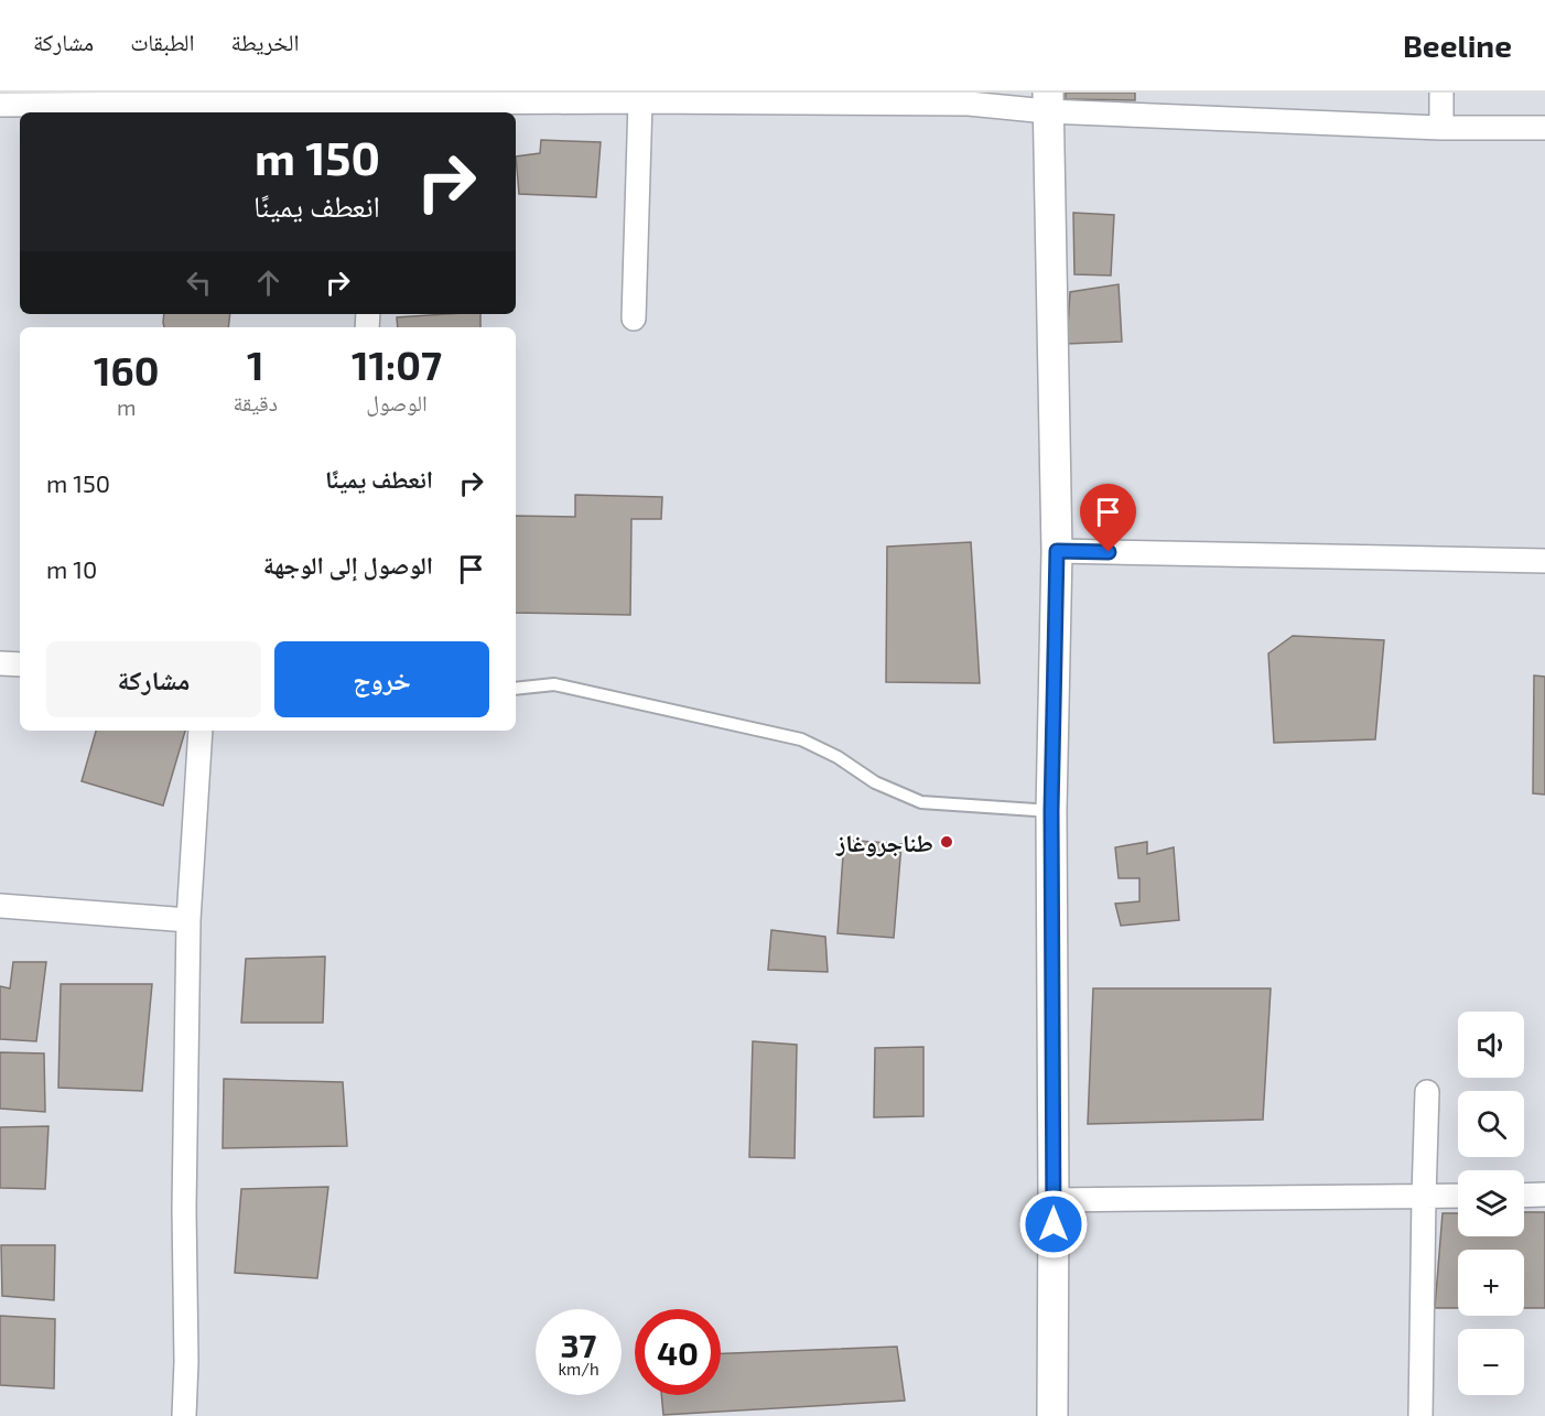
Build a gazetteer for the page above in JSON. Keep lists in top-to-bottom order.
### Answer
{
  "places": ["طناجروغاز"],
  "page": {
    "header": "Beeline",
    "nav": ["الخريطة", "الطبقات", "مشاركة"],
    "turn": ["150 m", "انعطف يمينًا"],
    "eta": [
      "11:07",
      "الوصول",
      "1",
      "دقيقة",
      "160",
      "m"
    ],
    "list": [
      {
        "name": "انعطف يمينًا",
        "value": "150 m"
      },
      {
        "name": "الوصول إلى الوجهة",
        "value": "10 m"
      }
    ],
    "buttons": ["خروج", "مشاركة"],
    "map_buttons": ["+", "−"],
    "speed": "37 km/h",
    "limit": "40"
  }
}
